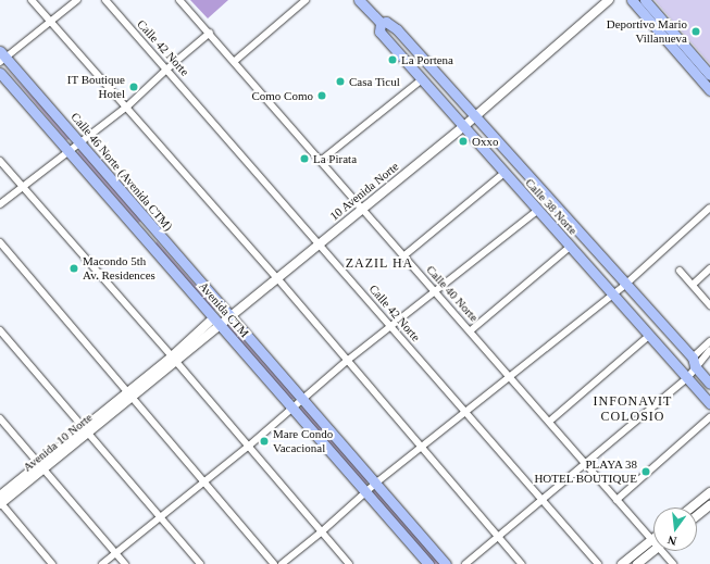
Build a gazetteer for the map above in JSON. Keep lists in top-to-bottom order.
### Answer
{
  "streets": {
    "main road": ["Calle 46 Norte (Avenida CTM)", "Calle 38 Norte", "Avenida CTM"],
    "street": [
      "Calle 42 Norte",
      "10 Avenida Norte",
      "Calle 40 Norte",
      "Avenida 10 Norte"
    ]
  },
  "crossings": [
    ["Calle 42 Norte", "10 Avenida Norte"],
    ["Calle 46 Norte (Avenida CTM)", "10 Avenida Norte"],
    ["Calle 46 Norte (Avenida CTM)", "Avenida CTM"],
    ["10 Avenida Norte", "Calle 38 Norte"],
    ["10 Avenida Norte", "Calle 40 Norte"],
    ["10 Avenida Norte", "Avenida CTM"],
    ["10 Avenida Norte", "Avenida 10 Norte"]
  ],
  "districts": ["ZAZIL HA", "INFONAVIT COLOSIO"],
  "places": [
    "Deportivo Mario Villanueva",
    "La Portena",
    "Casa Ticul",
    "IT Boutique Hotel",
    "Como Como",
    "Oxxo",
    "La Pirata",
    "Macondo 5th Av. Residences",
    "Mare Condo Vacacional",
    "PLAYA 38 HOTEL BOUTIQUE"
  ],
  "north": "bottom"
}
